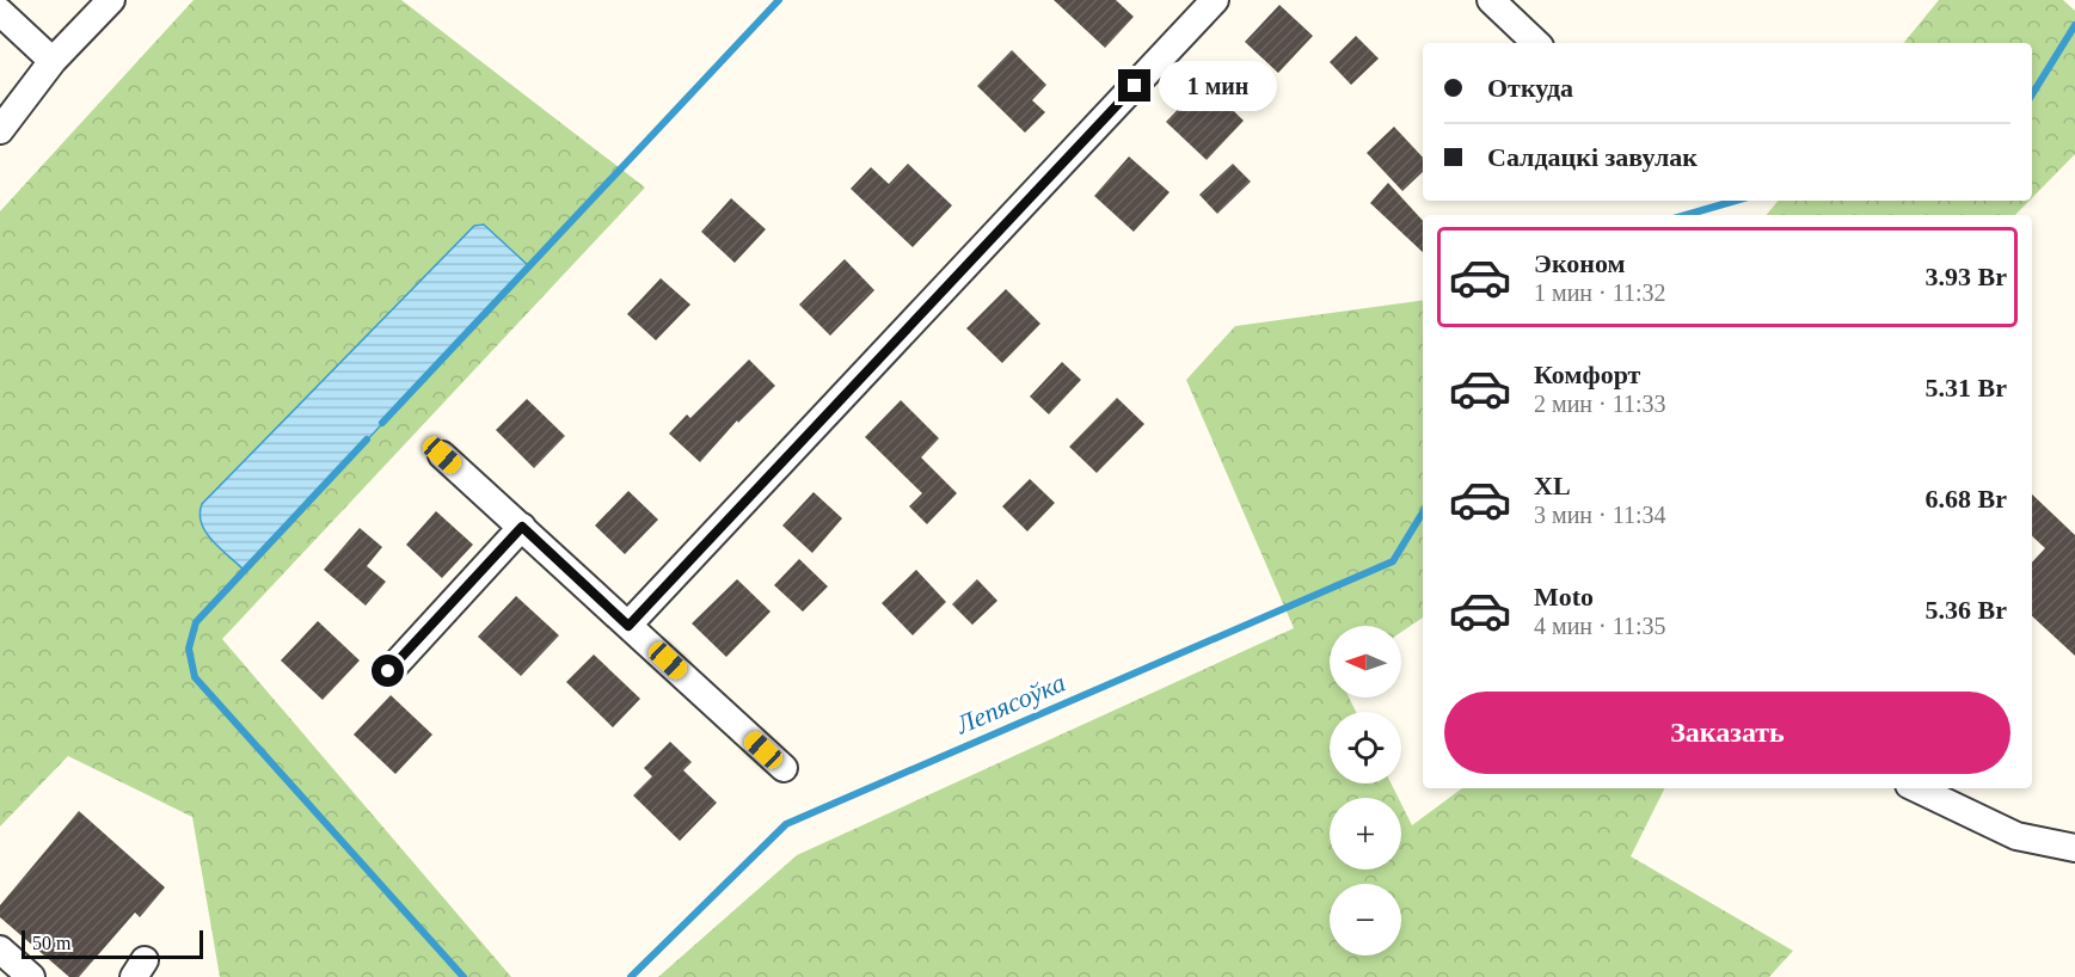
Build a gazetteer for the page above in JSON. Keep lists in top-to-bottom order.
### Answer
{
  "water": ["Лепясоўка"],
  "scale_bar": "50 m",
  "north": "left",
  "page": {
    "banner": ["Откуда", "Салдацкі завулак"],
    "bubble": "1 мин",
    "list": [
      {
        "name": "Эконом",
        "note": "1 мин · 11:32",
        "value": "3.93 Br"
      },
      {
        "name": "Комфорт",
        "note": "2 мин · 11:33",
        "value": "5.31 Br"
      },
      {
        "name": "XL",
        "note": "3 мин · 11:34",
        "value": "6.68 Br"
      },
      {
        "name": "Moto",
        "note": "4 мин · 11:35",
        "value": "5.36 Br"
      }
    ],
    "map_buttons": ["+", "−"],
    "buttons": "Заказать",
    "scale": "50 m"
  }
}
